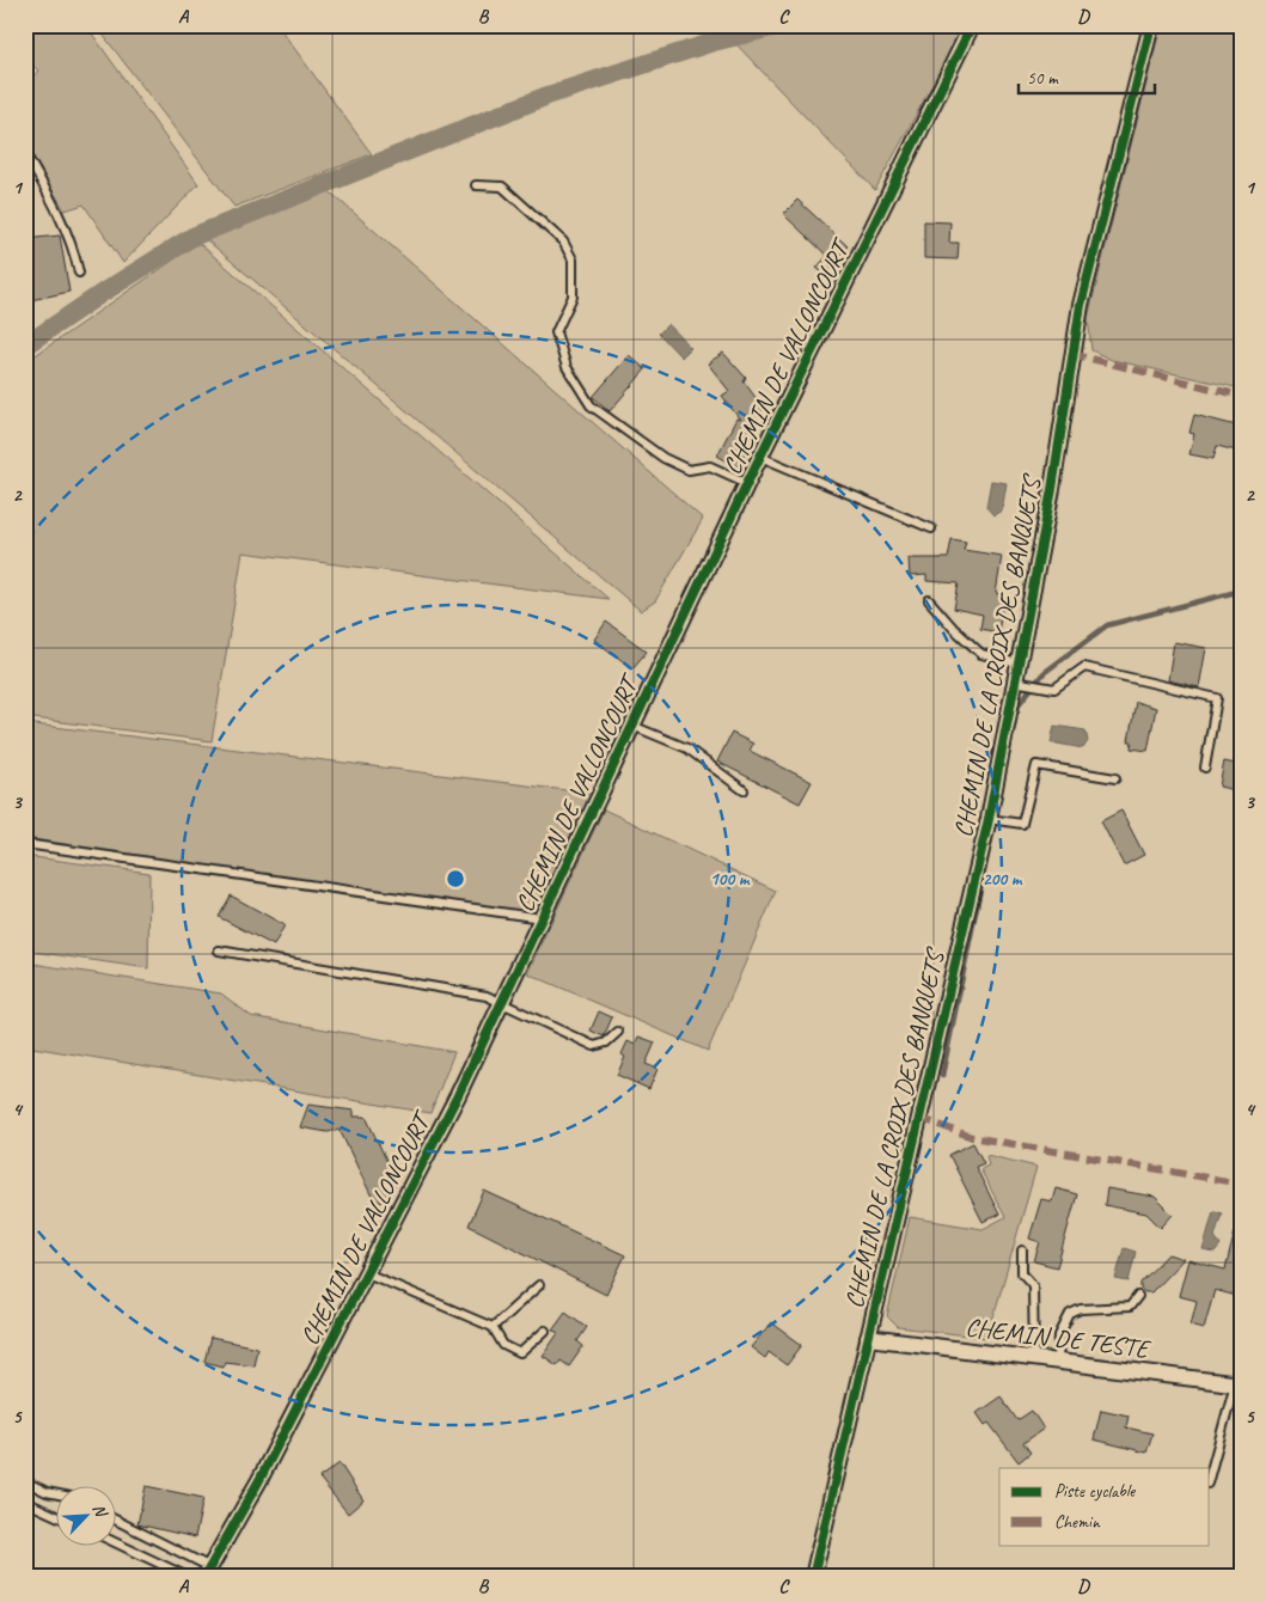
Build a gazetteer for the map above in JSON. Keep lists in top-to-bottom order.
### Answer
{
  "streets": {
    "street": ["CHEMIN DE VALLONCOURT", "CHEMIN DE LA CROIX DES BANQUETS", "CHEMIN DE TESTE"]
  },
  "crossings": [
    ["CHEMIN DE LA CROIX DES BANQUETS", "CHEMIN DE TESTE"]
  ],
  "legend": ["Piste cyclable", "Chemin"],
  "scale_bar": "50 m",
  "north": "top right",
  "grid": {
    "columns": [
      "A",
      "B",
      "C",
      "D"
    ],
    "rows": [
      "1",
      "2",
      "3",
      "4",
      "5"
    ]
  },
  "rings": ["100 m", "200 m"]
}
